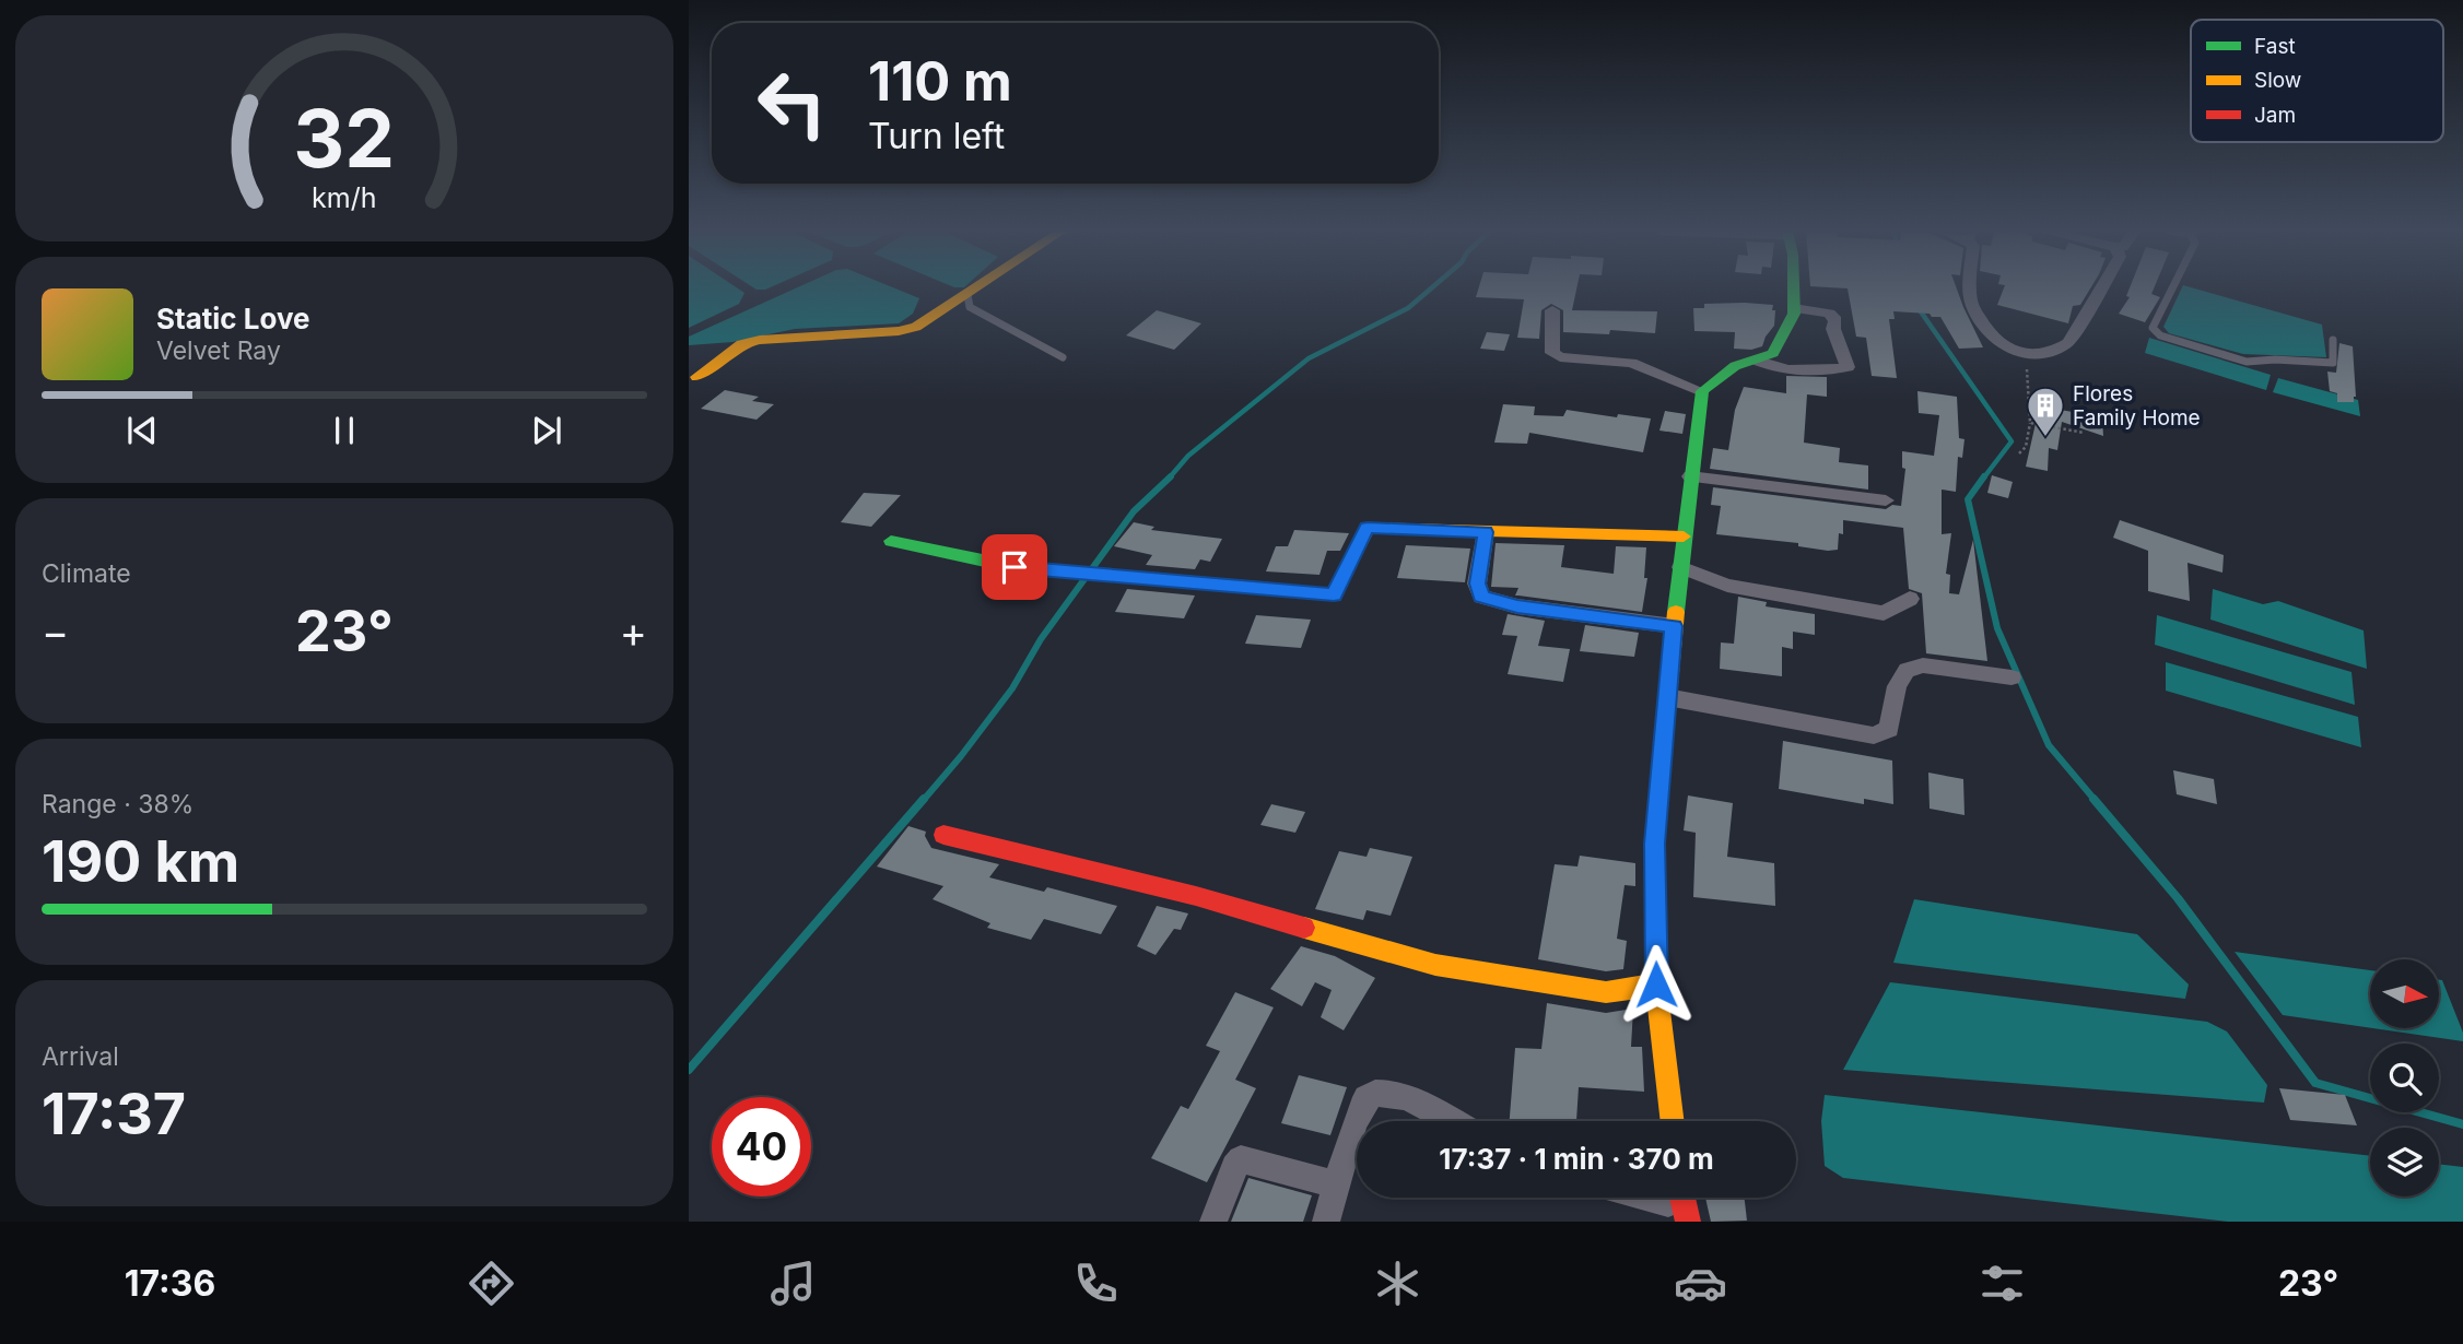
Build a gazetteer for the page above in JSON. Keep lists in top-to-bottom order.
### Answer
{
  "places": {
    "building": ["Flores Family Home"]
  },
  "legend": ["Fast", "Slow", "Jam"],
  "north": "right",
  "page": {
    "turn": ["110 m", "Turn left"],
    "song": ["Static Love", "Velvet Ray"],
    "tile": [
      "Climate",
      ["Range · 38%", "190 km"],
      ["Arrival", "17:37"]
    ],
    "heat": ["−", "23°", "+"],
    "limit": "40",
    "trip": "17:37 · 1 min · 370 m",
    "tabs": ["17:36", "23°"],
    "gauge": ["32", "km/h"]
  }
}
